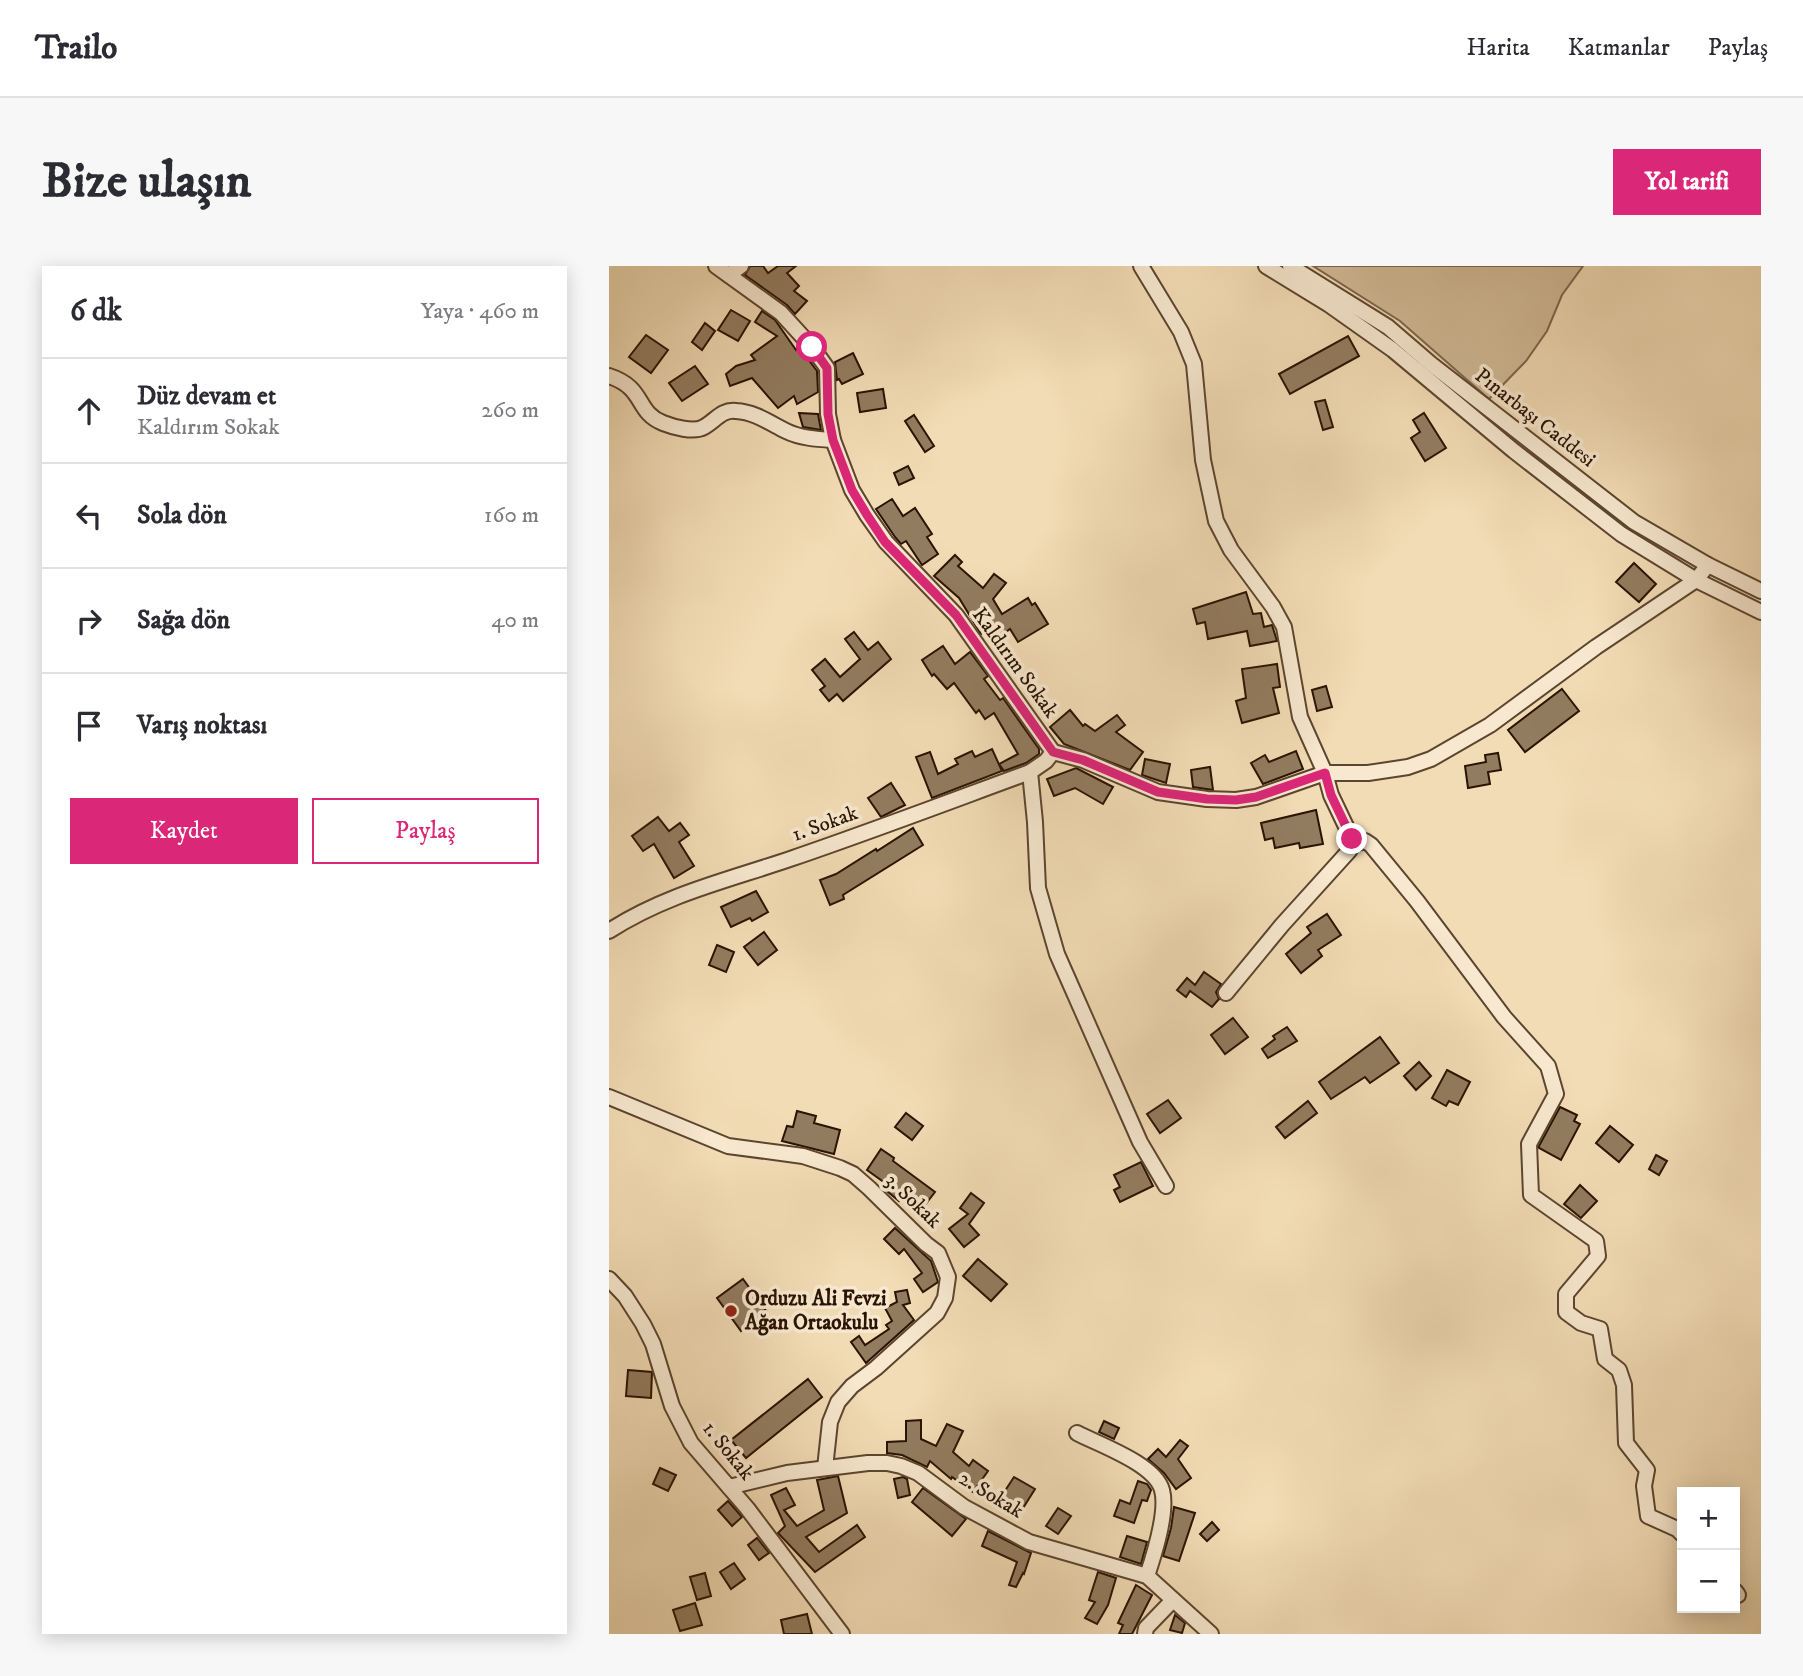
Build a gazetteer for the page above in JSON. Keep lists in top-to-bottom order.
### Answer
{
  "streets": {
    "street": [
      "Pınarbaşı Caddesi",
      "Kaldırım Sokak",
      "1. Sokak",
      "3. Sokak",
      "2. Sokak"
    ]
  },
  "crossings": [
    ["Kaldırım Sokak", "1. Sokak"],
    ["1. Sokak", "2. Sokak"],
    ["3. Sokak", "2. Sokak"]
  ],
  "places": ["Orduzu Ali Fevzi Ağan Ortaokulu"],
  "page": {
    "header": "Trailo",
    "nav": ["Harita", "Katmanlar", "Paylaş"],
    "buttons": [
      "Yol tarifi",
      ["Kaydet", "Paylaş"]
    ],
    "title": "Bize ulaşın",
    "heading": ["6 dk", "Yaya · 460 m"],
    "list": [
      ["Düz devam et", "Kaldırım Sokak", "260 m"],
      ["Sola dön", "160 m"],
      ["Sağa dön", "40 m"],
      "Varış noktası"
    ],
    "map_buttons": ["+", "−"]
  }
}
